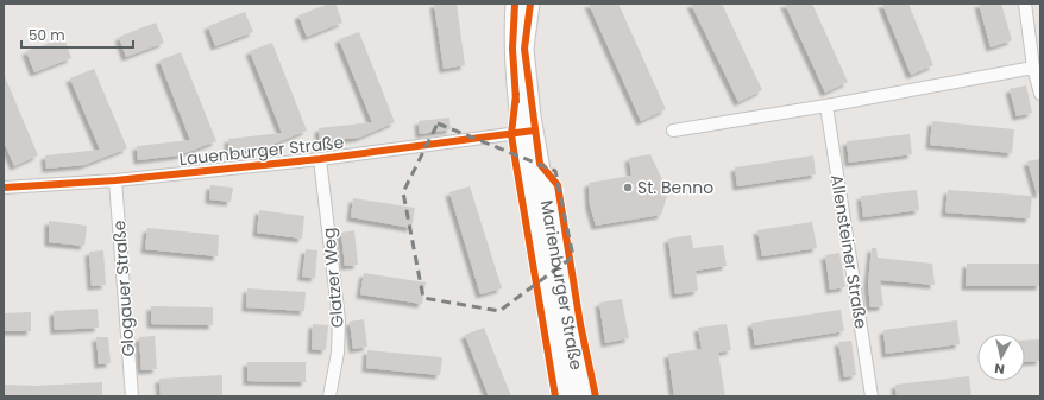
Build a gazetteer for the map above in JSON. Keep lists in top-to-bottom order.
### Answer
{
  "streets": {
    "street": [
      "Lauenburger Straße",
      "Allensteiner Straße",
      "Glatzer Weg",
      "Marienburger Straße",
      "Glogauer Straße"
    ]
  },
  "crossings": [
    ["Lauenburger Straße", "Glatzer Weg"],
    ["Lauenburger Straße", "Marienburger Straße"],
    ["Lauenburger Straße", "Glogauer Straße"]
  ],
  "places": ["St. Benno"],
  "scale_bar": "50 m",
  "north": "bottom"
}
